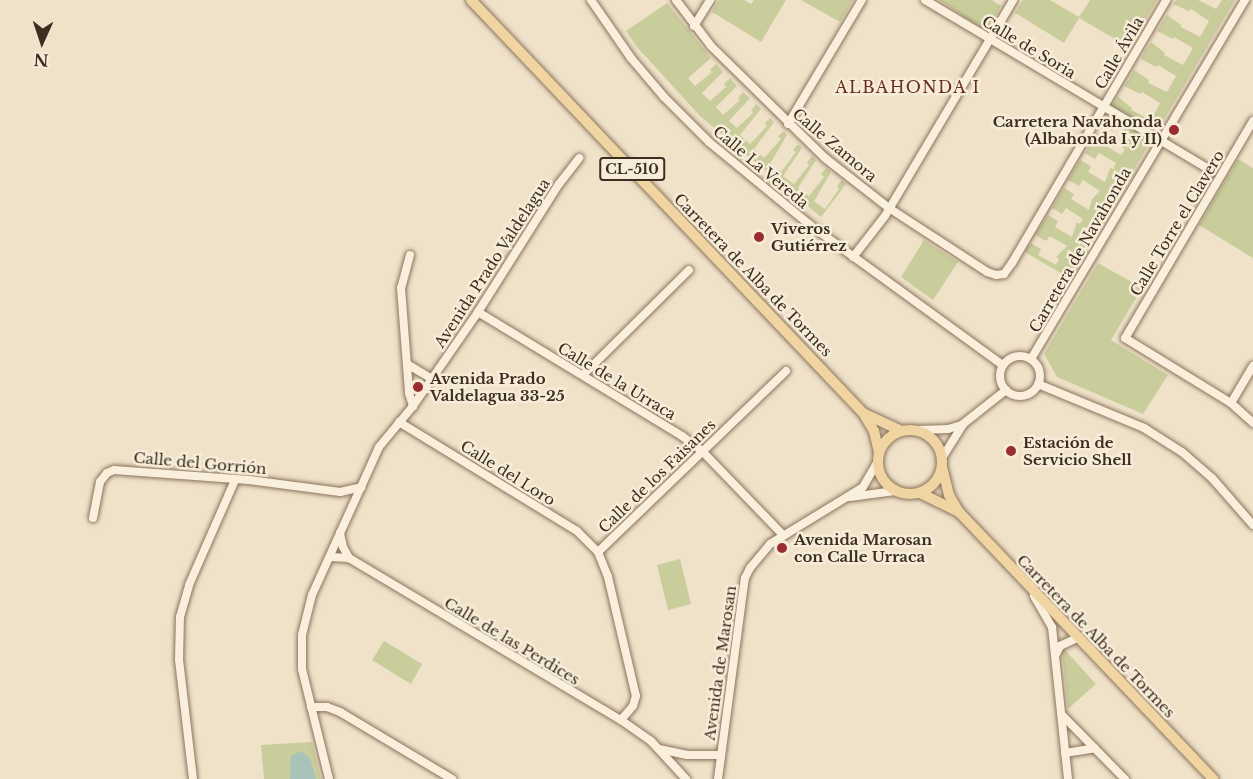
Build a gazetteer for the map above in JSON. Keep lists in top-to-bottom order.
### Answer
{
  "streets": {
    "main road": ["CL-510", "Carretera de Alba de Tormes"],
    "street": [
      "Calle de Soria",
      "Calle Ávila",
      "Calle Zamora",
      "Calle La Vereda",
      "Calle Torre el Clavero",
      "Carretera de Navahonda",
      "Avenida Prado Valdelagua",
      "Calle de la Urraca",
      "Calle del Gorrión",
      "Calle del Loro",
      "Calle de los Faisanes",
      "Calle de las Perdices",
      "Avenida de Marosan"
    ]
  },
  "crossings": [
    ["Calle de Soria", "Calle Ávila"],
    ["Calle de Soria", "Carretera de Navahonda"],
    ["Calle Ávila", "Calle Zamora"],
    ["Calle La Vereda", "Carretera de Navahonda"],
    ["CL-510", "Carretera de Alba de Tormes"],
    ["CL-510", "Avenida de Marosan"],
    ["Avenida Prado Valdelagua", "Calle de la Urraca"],
    ["Avenida Prado Valdelagua", "Calle del Gorrión"],
    ["Avenida Prado Valdelagua", "Calle del Loro"],
    ["Avenida Prado Valdelagua", "Calle de las Perdices"],
    ["Carretera de Alba de Tormes", "Avenida de Marosan"],
    ["Calle de la Urraca", "Calle de los Faisanes"],
    ["Calle de la Urraca", "Avenida de Marosan"],
    ["Calle del Loro", "Calle de los Faisanes"],
    ["Calle de los Faisanes", "Calle de las Perdices"],
    ["Calle de las Perdices", "Avenida de Marosan"]
  ],
  "districts": ["ALBAHONDA I"],
  "places": [
    "Carretera Navahonda (Albahonda I y II)",
    "Viveros Gutiérrez",
    "Avenida Prado Valdelagua 33-25",
    "Estación de Servicio Shell",
    "Avenida Marosan con Calle Urraca"
  ],
  "north": "bottom"
}
